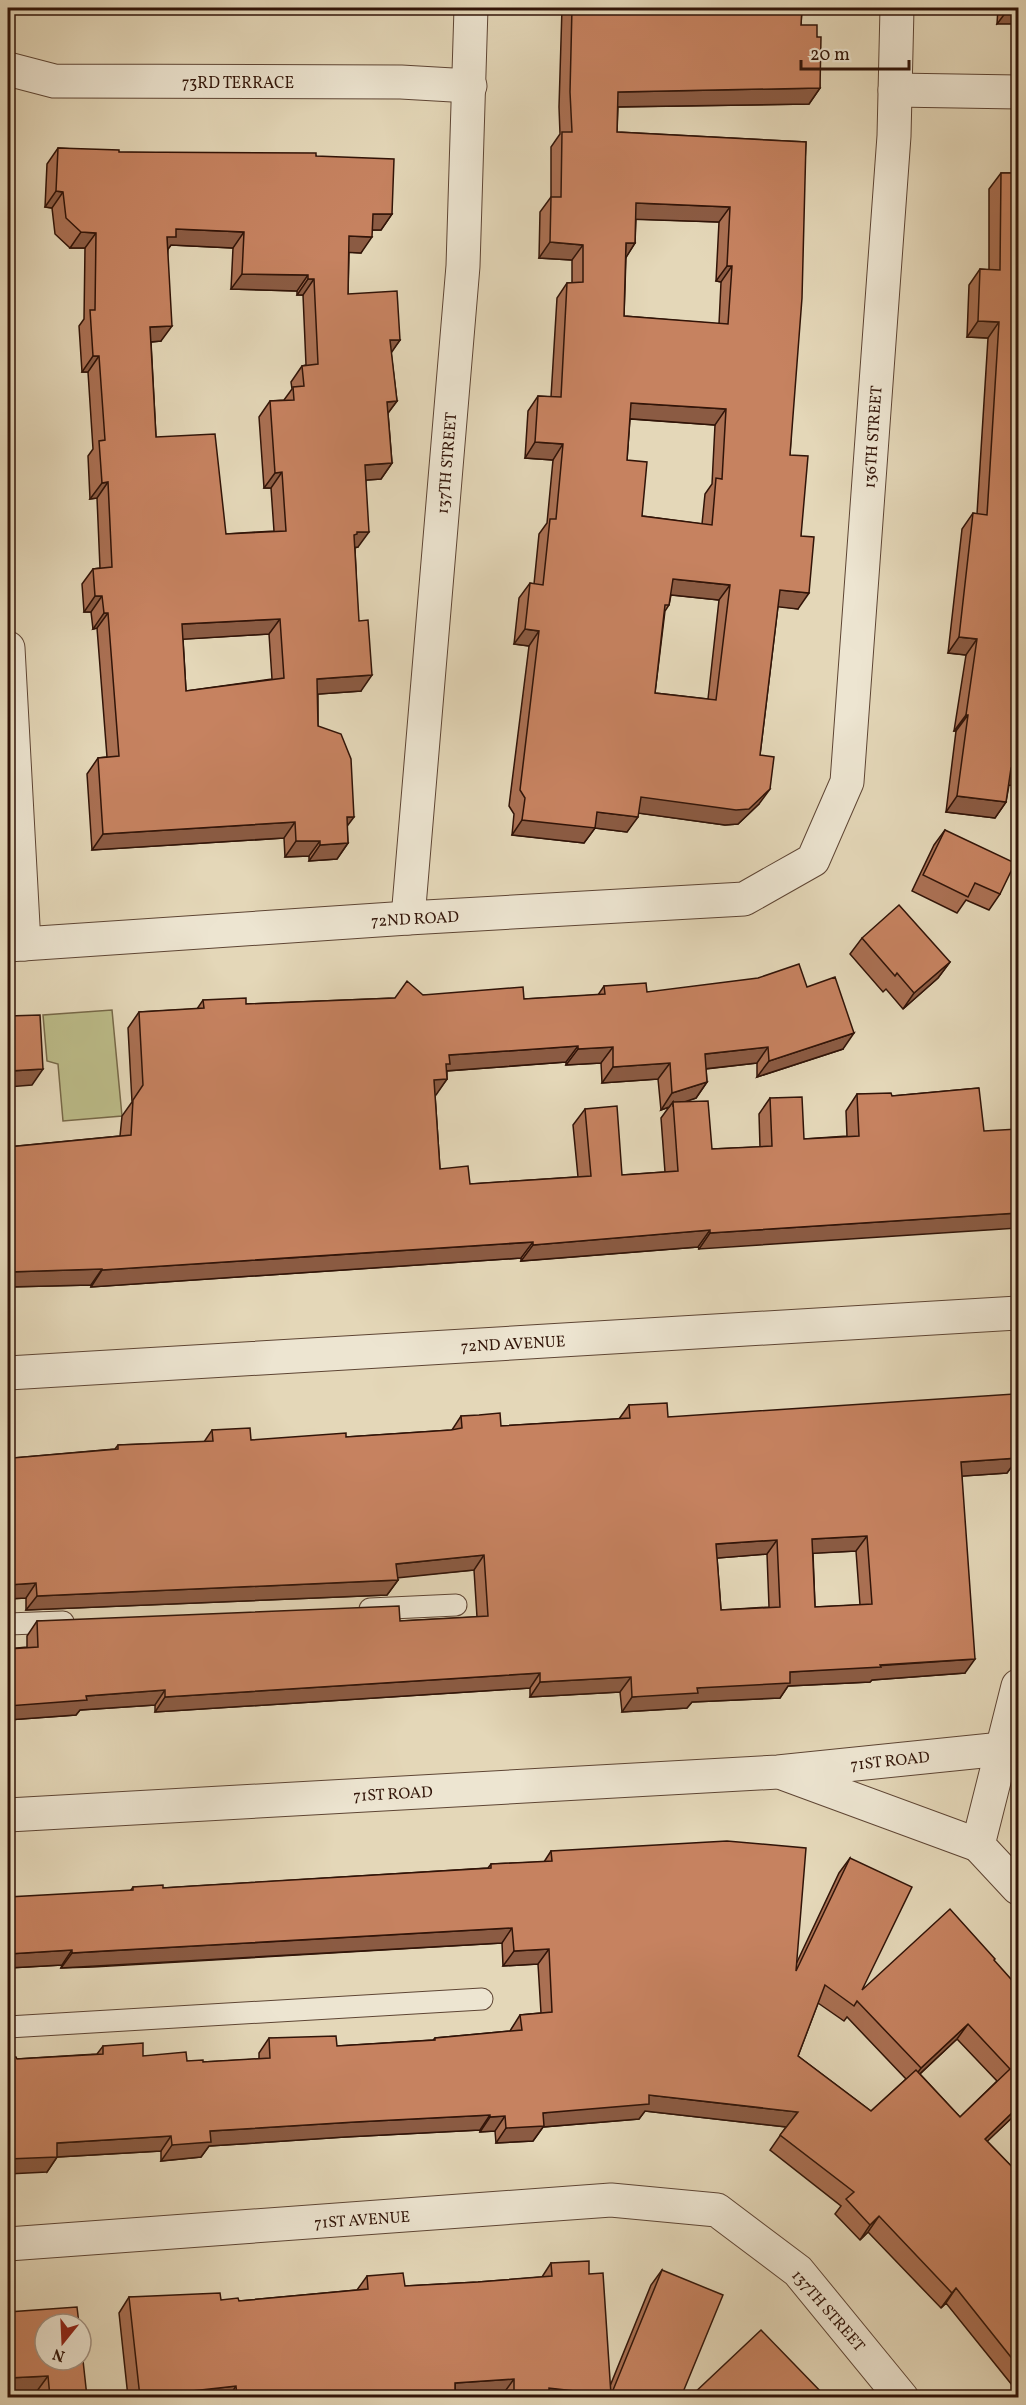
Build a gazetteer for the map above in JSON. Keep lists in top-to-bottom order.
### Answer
{
  "streets": {
    "street": [
      "73RD TERRACE",
      "136TH STREET",
      "137TH STREET",
      "72ND ROAD",
      "72ND AVENUE",
      "71ST ROAD",
      "71ST AVENUE"
    ]
  },
  "crossings": [
    ["73RD TERRACE", "137TH STREET"],
    ["136TH STREET", "72ND ROAD"],
    ["137TH STREET", "72ND ROAD"],
    ["137TH STREET", "71ST AVENUE"]
  ],
  "scale_bar": "20 m",
  "north": "bottom"
}
